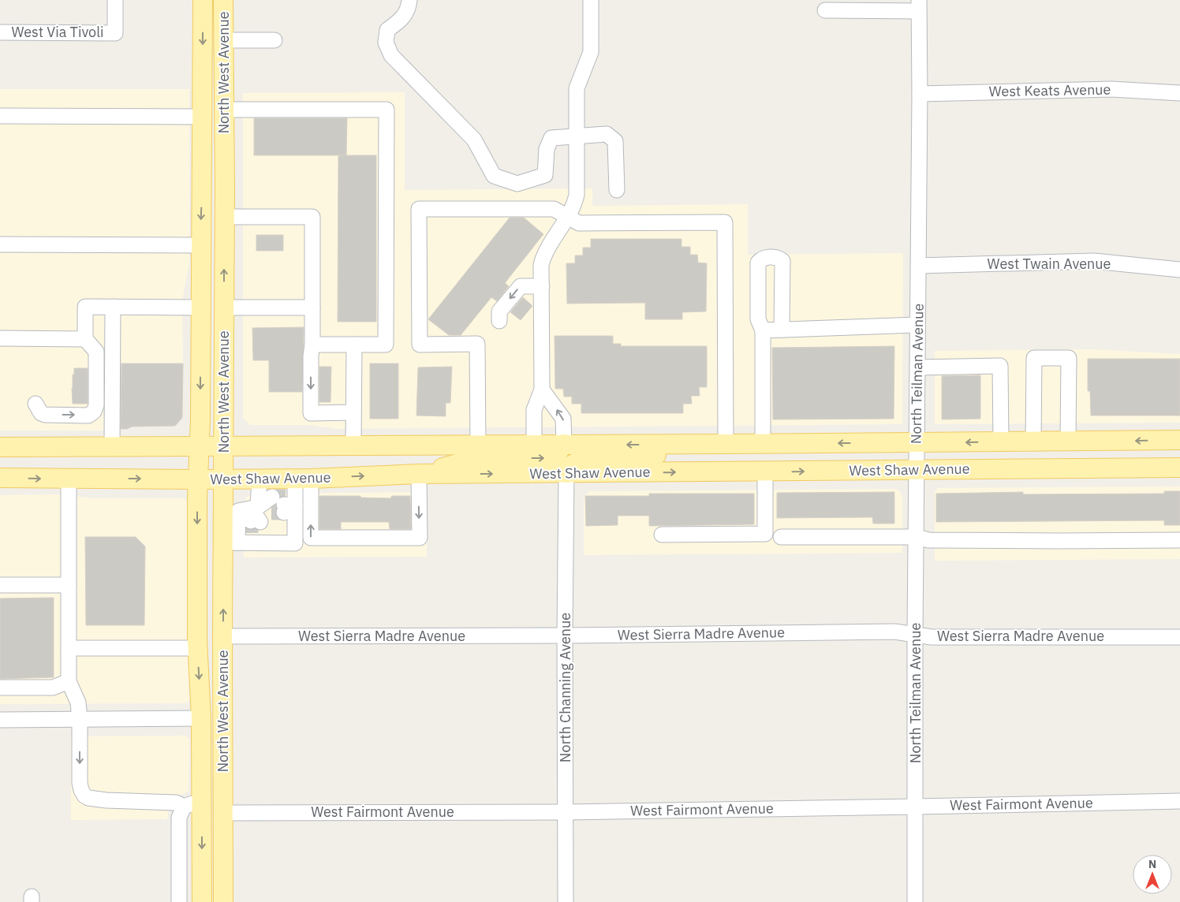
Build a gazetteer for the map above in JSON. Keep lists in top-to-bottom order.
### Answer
{
  "streets": {
    "main road": ["North West Avenue", "West Shaw Avenue"],
    "street": [
      "West Via Tivoli",
      "West Keats Avenue",
      "West Twain Avenue",
      "North Teilman Avenue",
      "West Sierra Madre Avenue",
      "North Channing Avenue",
      "West Fairmont Avenue"
    ]
  },
  "crossings": [
    ["North West Avenue", "West Shaw Avenue"],
    ["North West Avenue", "West Sierra Madre Avenue"],
    ["North West Avenue", "West Fairmont Avenue"],
    ["West Keats Avenue", "North Teilman Avenue"],
    ["West Twain Avenue", "North Teilman Avenue"],
    ["North Teilman Avenue", "West Shaw Avenue"],
    ["North Teilman Avenue", "West Sierra Madre Avenue"],
    ["North Teilman Avenue", "West Fairmont Avenue"],
    ["West Shaw Avenue", "North Channing Avenue"],
    ["West Sierra Madre Avenue", "North Channing Avenue"],
    ["North Channing Avenue", "West Fairmont Avenue"]
  ],
  "north": "top"
}
